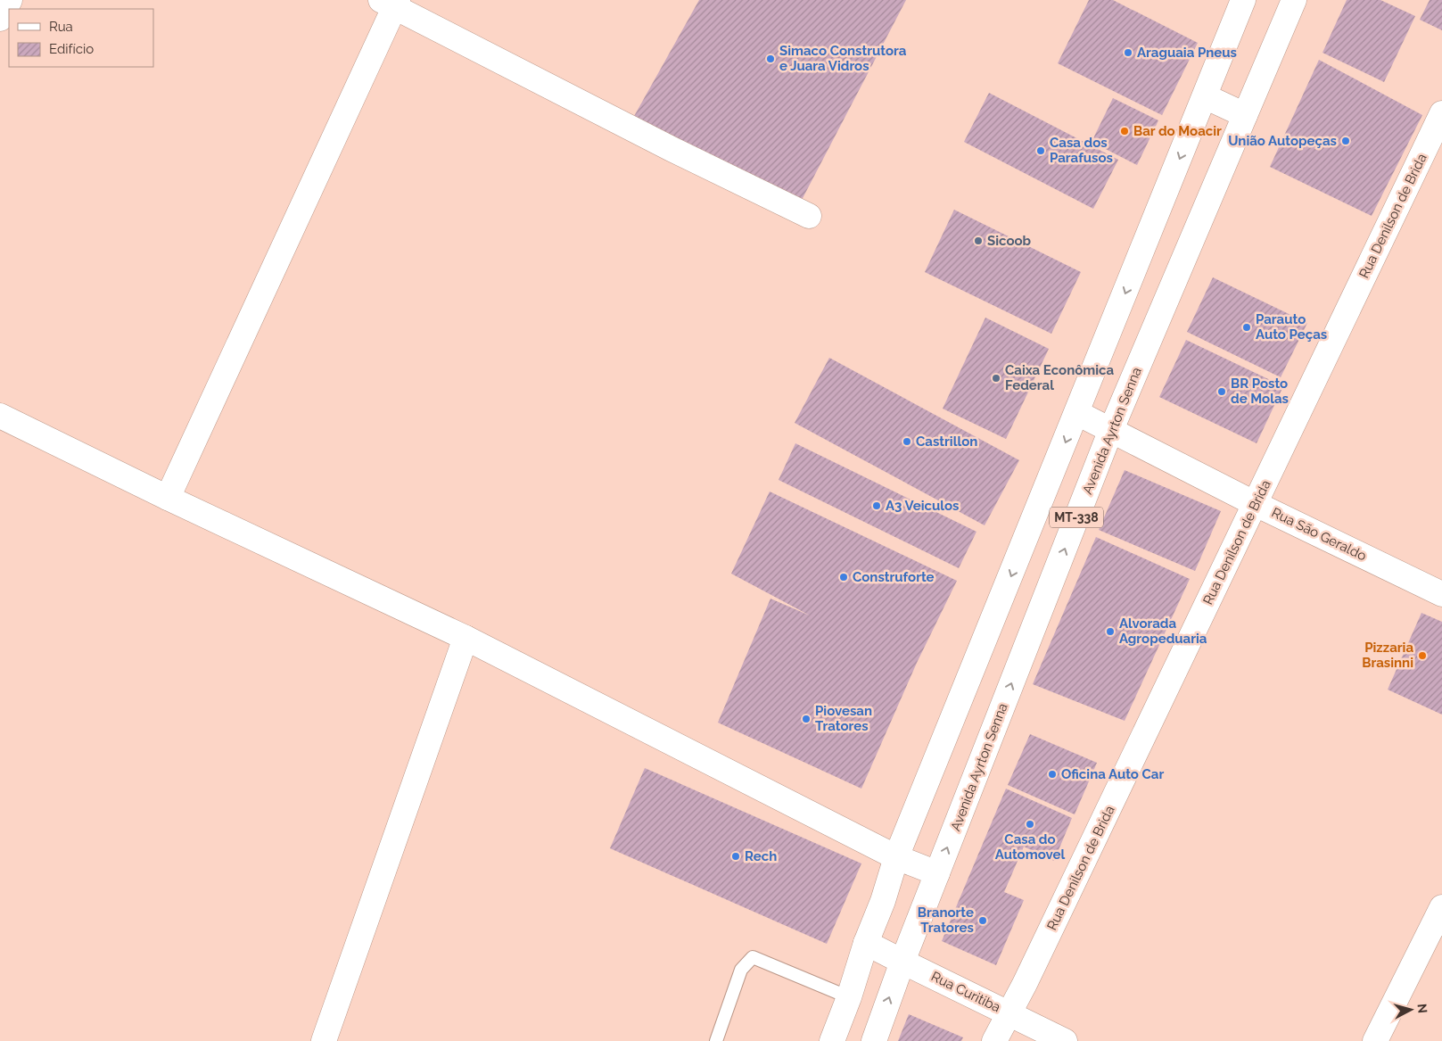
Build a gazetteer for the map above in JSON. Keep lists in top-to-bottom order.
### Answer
{
  "streets": {
    "street": [
      "Rua Denilson de Brida",
      "Avenida Ayrton Senna",
      "MT-338",
      "Rua São Geraldo",
      "Rua Curitiba"
    ]
  },
  "crossings": [
    ["Rua Denilson de Brida", "Rua São Geraldo"],
    ["Rua Denilson de Brida", "Rua Curitiba"],
    ["Avenida Ayrton Senna", "Rua São Geraldo"],
    ["Avenida Ayrton Senna", "Rua Curitiba"],
    ["MT-338", "Rua São Geraldo"],
    ["MT-338", "Rua Curitiba"]
  ],
  "places": [
    "Araguaia Pneus",
    "Simaco Construtora e Juara Vidros",
    "Bar do Moacir",
    "União Autopeças",
    "Casa dos Parafusos",
    "Sicoob",
    "Parauto Auto Peças",
    "Caixa Econômica Federal",
    "BR Posto de Molas",
    "Castrillon",
    "A3 Veiculos",
    "Construforte",
    "Alvorada Agropeduaria",
    "Pizzaria Brasinni",
    "Piovesan Tratores",
    "Oficina Auto Car",
    "Casa do Automovel",
    "Rech",
    "Branorte Tratores"
  ],
  "legend": ["Rua", "Edifício"],
  "north": "right"
}
